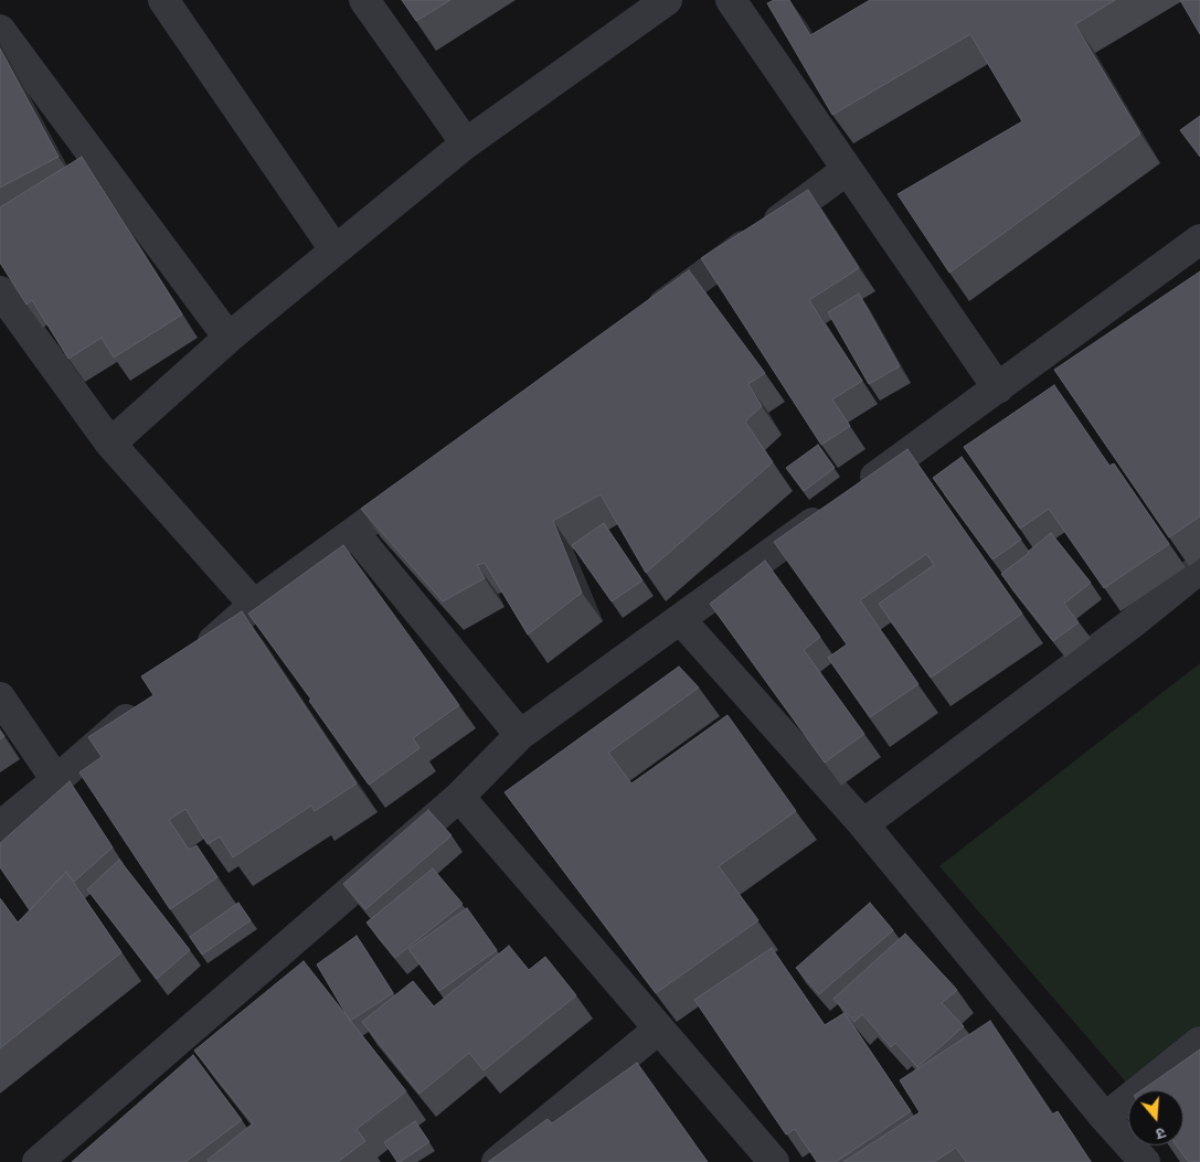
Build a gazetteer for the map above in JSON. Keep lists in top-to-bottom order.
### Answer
{
  "north": "bottom"
}
